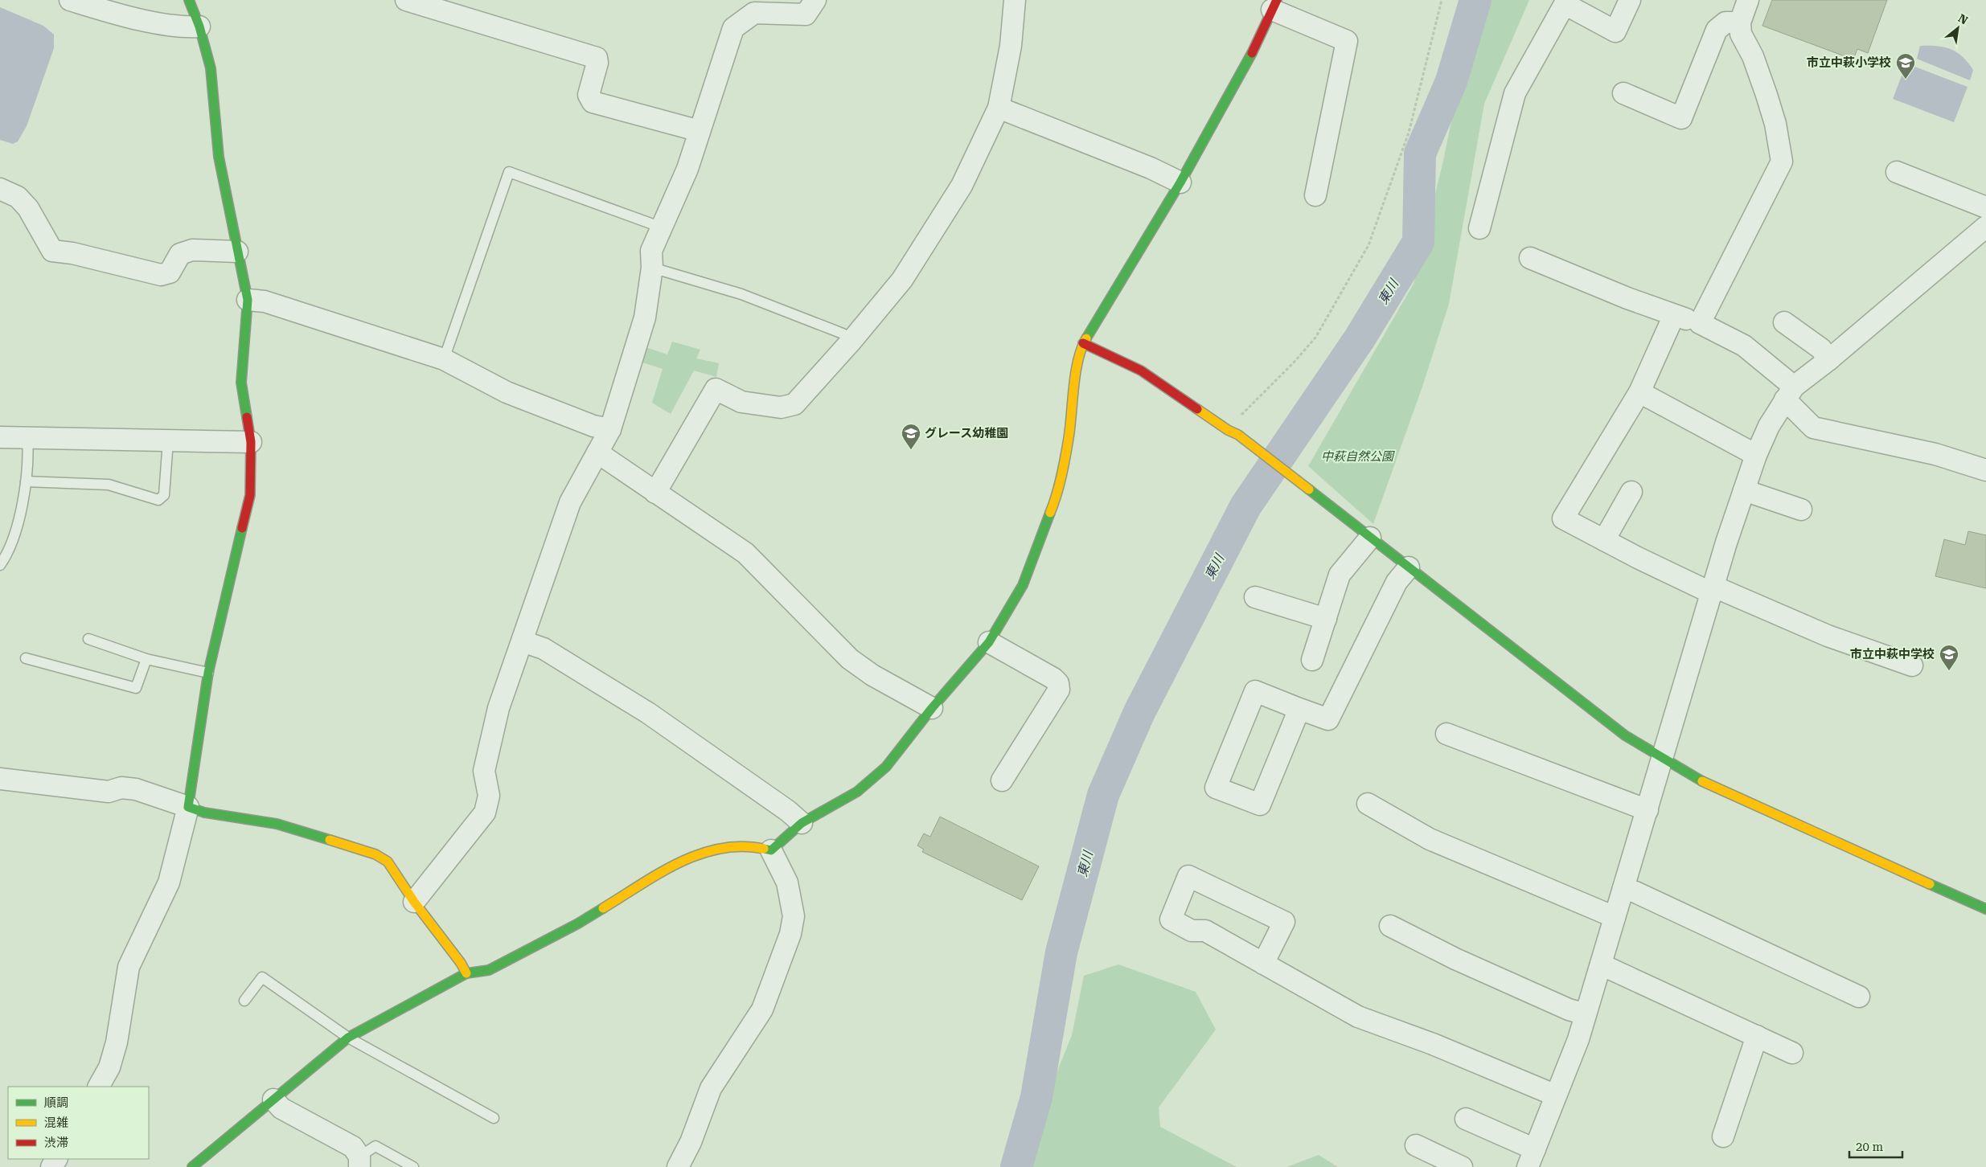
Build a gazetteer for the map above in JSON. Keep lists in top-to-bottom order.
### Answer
{
  "water": ["東川"],
  "parks": ["中萩自然公園"],
  "places": {
    "school or university": ["市立中萩小学校", "グレース幼稚園", "市立中萩中学校"]
  },
  "legend": ["順調", "混雑", "渋滞"],
  "scale_bar": "20 m",
  "north": "top right"
}
